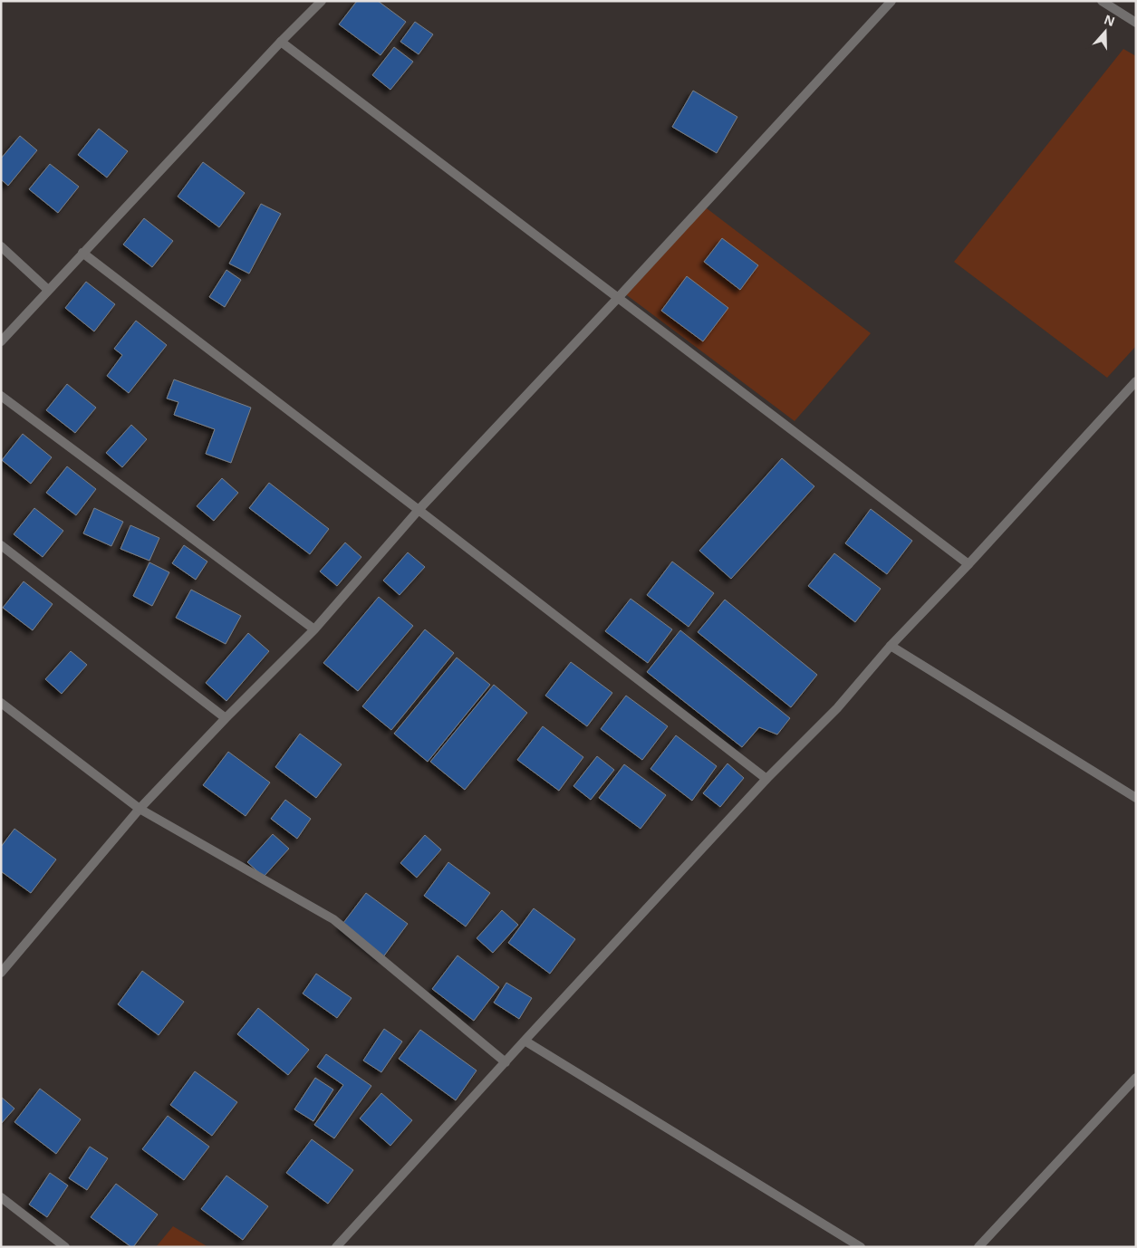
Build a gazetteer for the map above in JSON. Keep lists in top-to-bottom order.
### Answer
{
  "north": "top"
}
